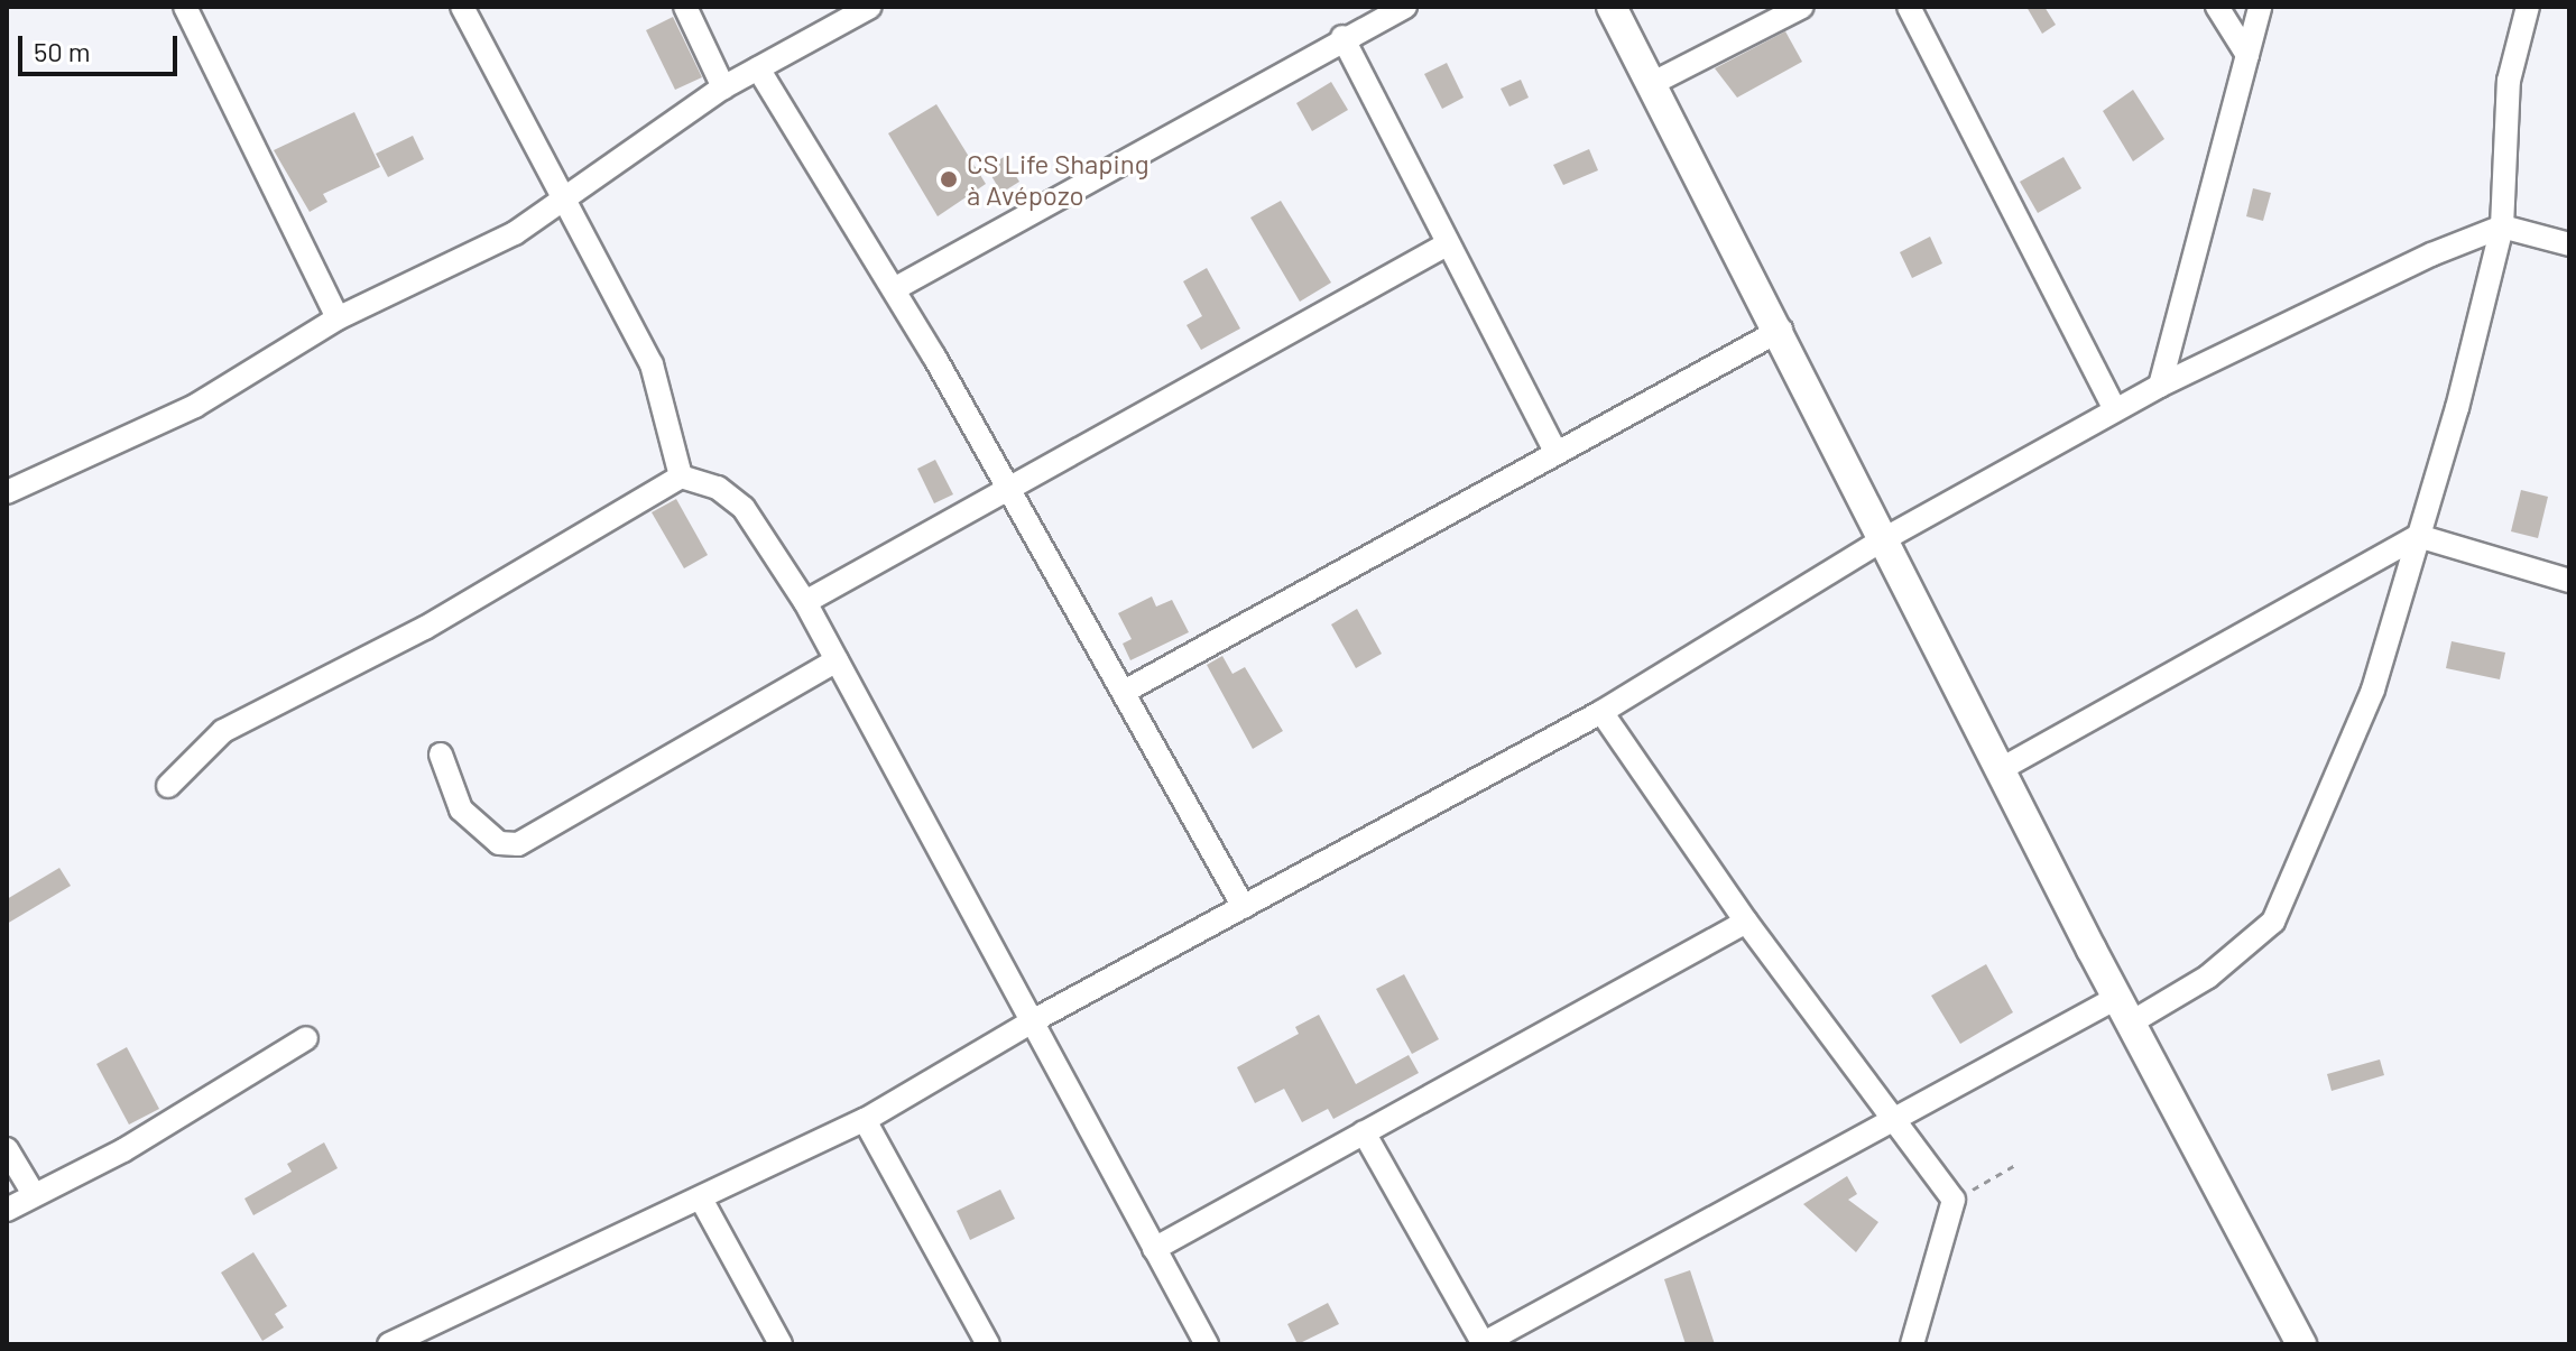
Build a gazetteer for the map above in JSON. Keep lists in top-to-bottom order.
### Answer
{
  "places": ["CS Life Shaping à Avépozo"],
  "scale_bar": "50 m"
}
